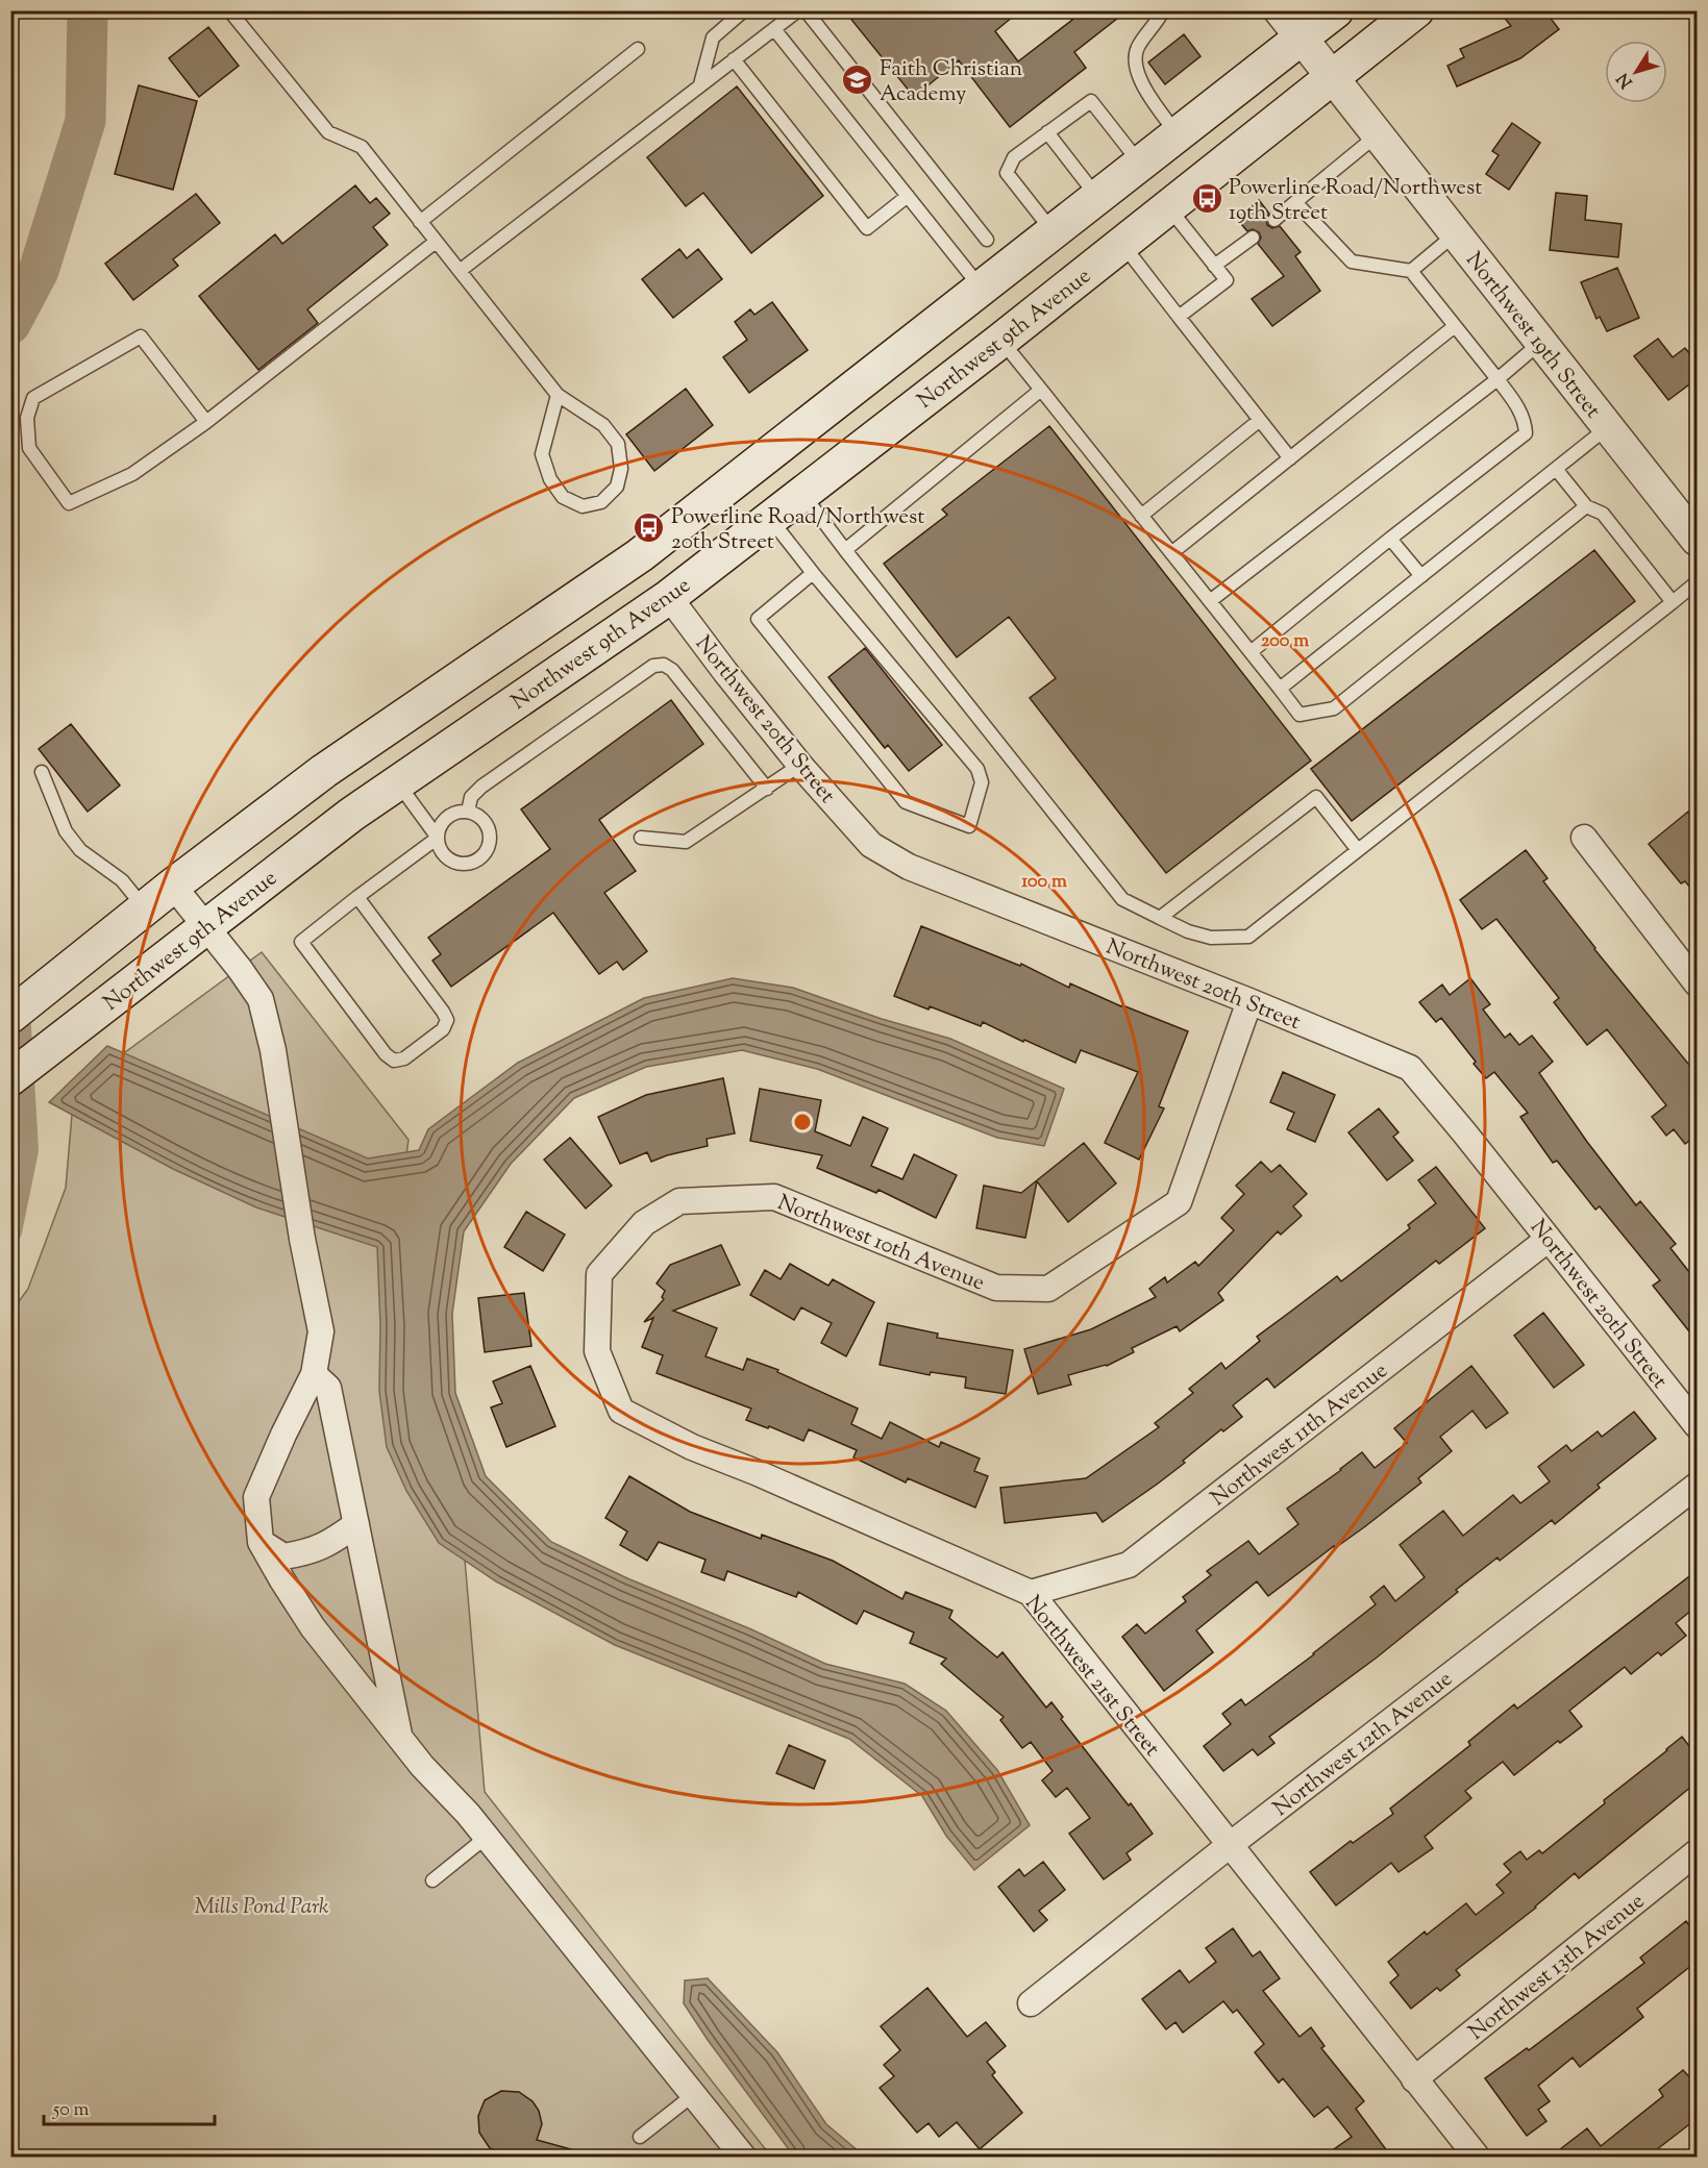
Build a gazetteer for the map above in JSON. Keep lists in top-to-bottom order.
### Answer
{
  "streets": {
    "main road": ["Northwest 9th Avenue"],
    "street": [
      "Northwest 19th Street",
      "Northwest 20th Street",
      "Northwest 10th Avenue",
      "Northwest 11th Avenue",
      "Northwest 21st Street",
      "Northwest 12th Avenue",
      "Northwest 13th Avenue"
    ]
  },
  "crossings": [
    ["Northwest 19th Street", "Northwest 9th Avenue"],
    ["Northwest 9th Avenue", "Northwest 20th Street"],
    ["Northwest 20th Street", "Northwest 10th Avenue"],
    ["Northwest 20th Street", "Northwest 11th Avenue"],
    ["Northwest 10th Avenue", "Northwest 21st Street"],
    ["Northwest 11th Avenue", "Northwest 21st Street"],
    ["Northwest 21st Street", "Northwest 12th Avenue"],
    ["Northwest 21st Street", "Northwest 13th Avenue"]
  ],
  "parks": ["Mills Pond Park"],
  "places": {
    "school or university": ["Faith Christian Academy"],
    "bus stop": ["Powerline Road/Northwest 19th Street", "Powerline Road/Northwest 20th Street"]
  },
  "scale_bar": "50 m",
  "north": "bottom left",
  "rings": ["200 m", "100 m"]
}
